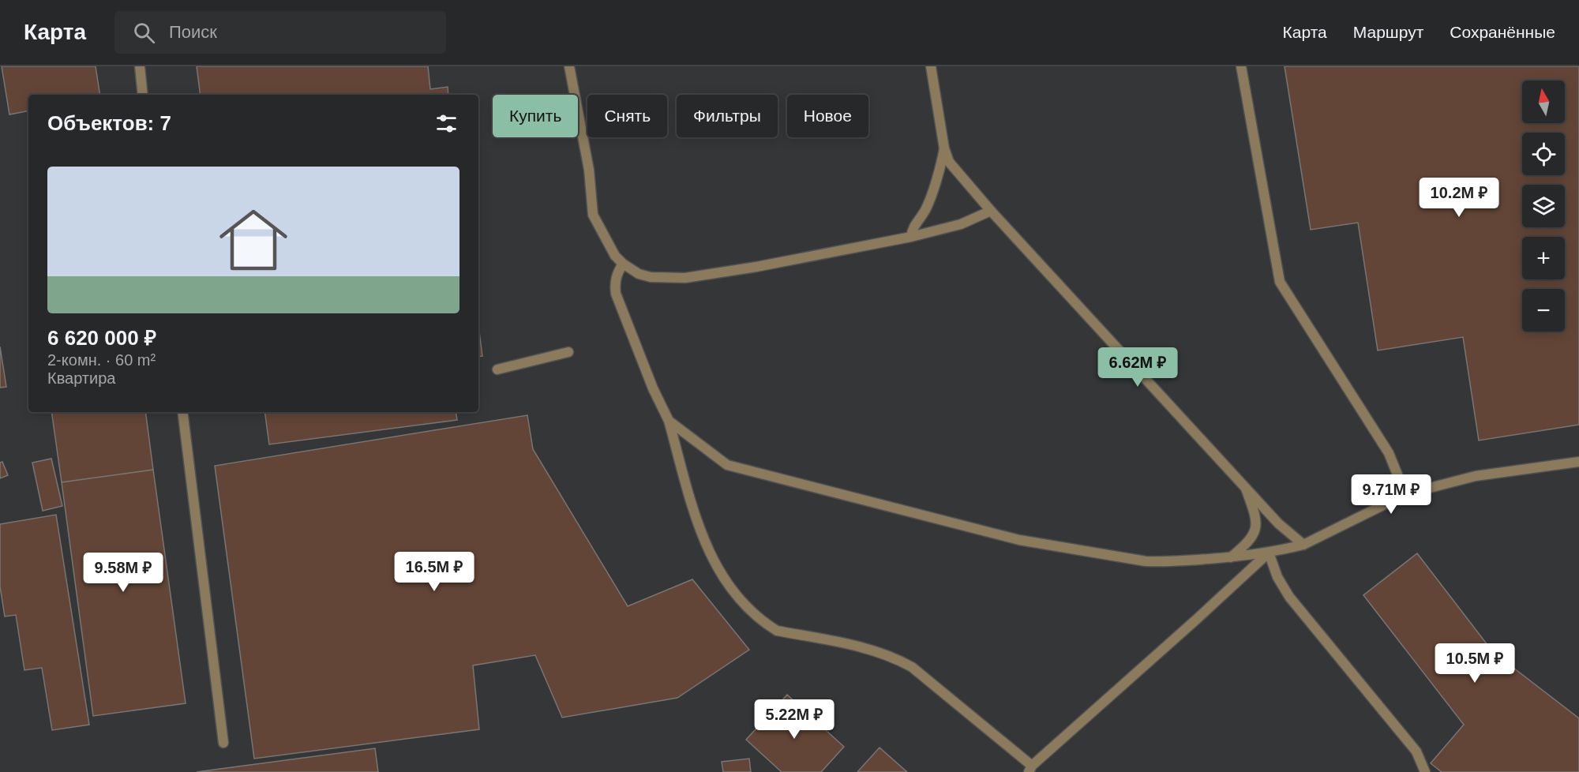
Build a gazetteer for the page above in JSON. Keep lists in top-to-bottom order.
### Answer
{
  "north": "top",
  "page": {
    "header": "Карта",
    "search": "Поиск",
    "nav": ["Карта", "Маршрут", "Сохранённые"],
    "map_buttons": ["+", "−"],
    "chip": [
      "Купить",
      "Снять",
      "Фильтры",
      "Новое"
    ],
    "heading": "Объектов: 7",
    "list": [
      {
        "name": "6 620 000 ₽",
        "note": "2-комн. · 60 m² · Квартира"
      }
    ],
    "price": [
      "10.2M ₽",
      "6.62M ₽",
      "9.71M ₽",
      "16.5M ₽",
      "9.58M ₽",
      "10.5M ₽",
      "5.22M ₽"
    ]
  }
}
